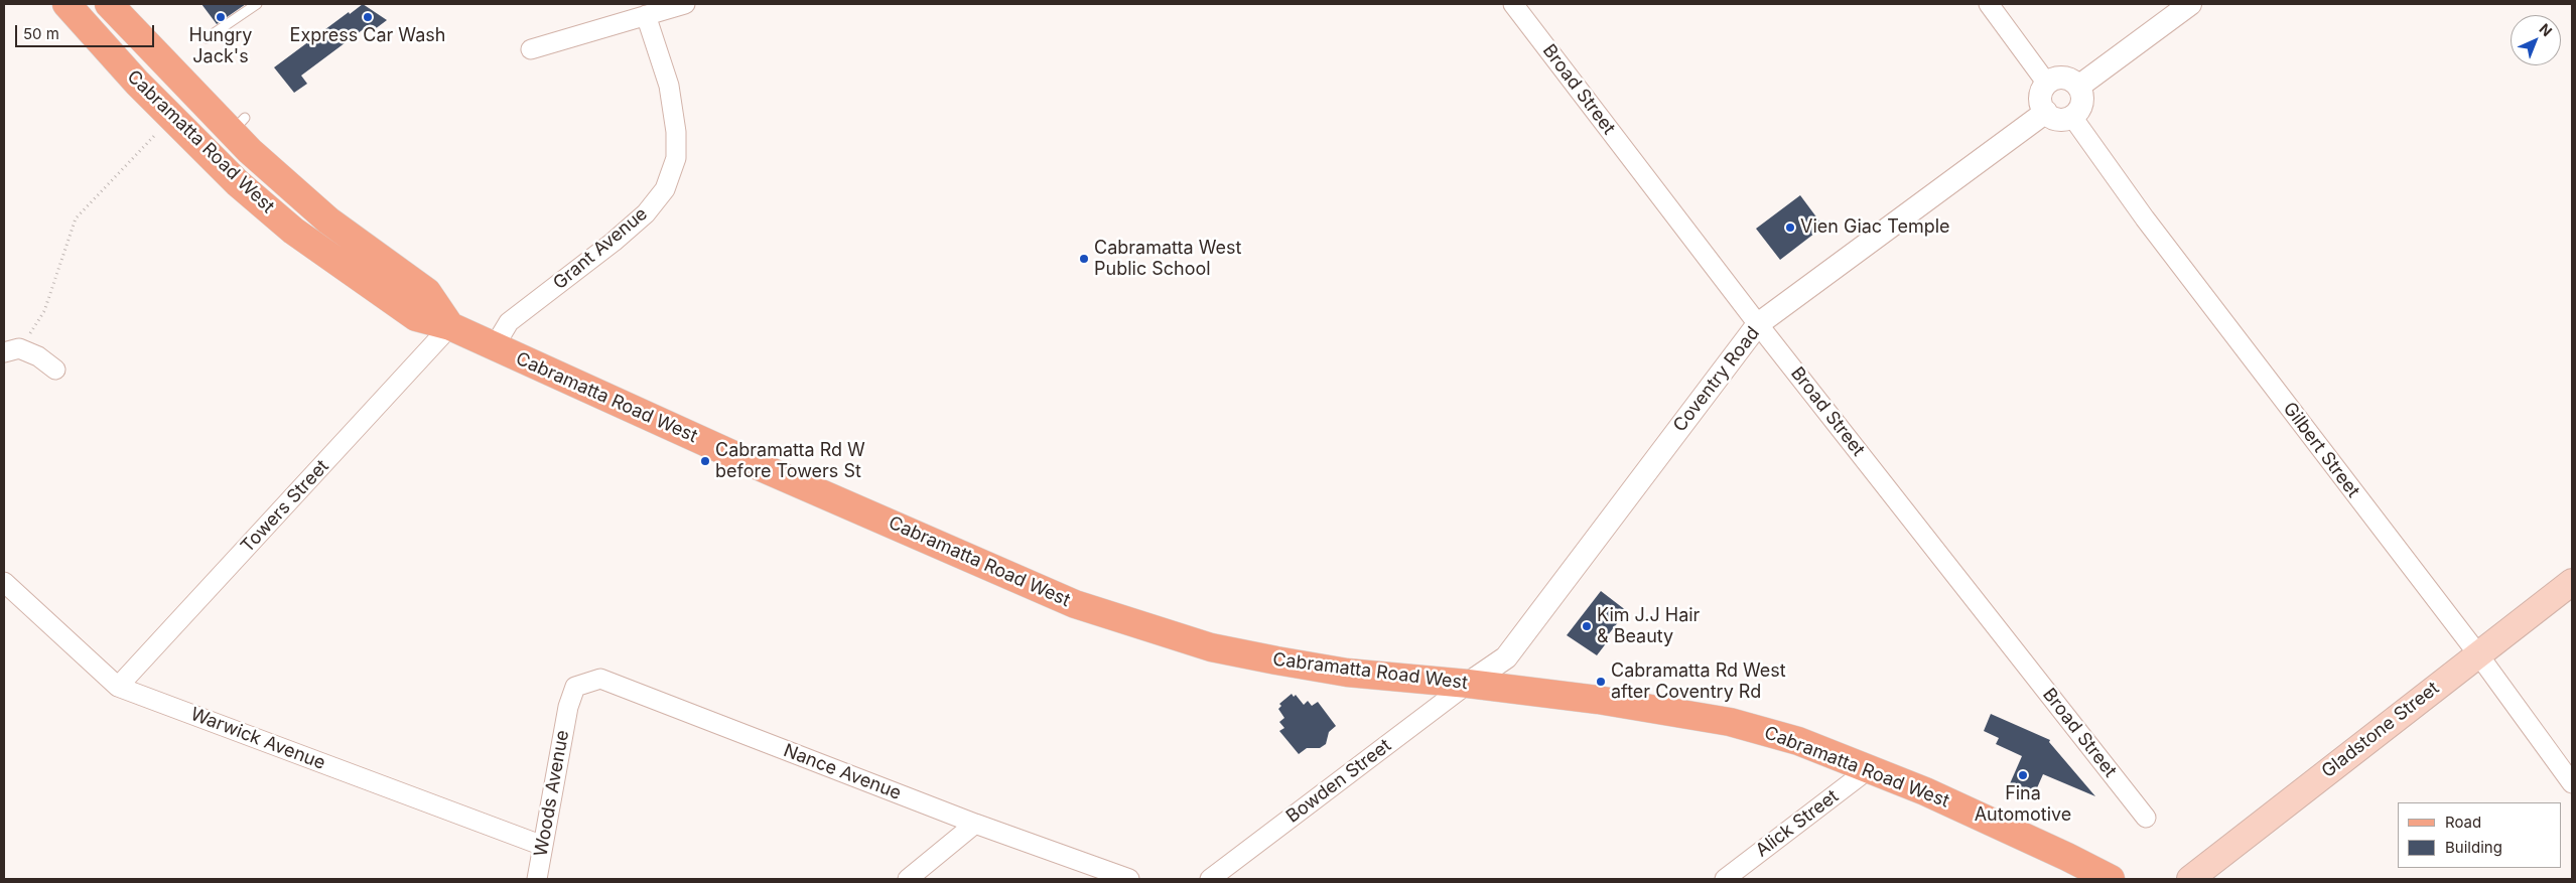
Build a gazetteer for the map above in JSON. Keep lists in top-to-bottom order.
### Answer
{
  "streets": {
    "main road": ["Cabramatta Road West", "Gladstone Street"],
    "street": [
      "Broad Street",
      "Grant Avenue",
      "Coventry Road",
      "Gilbert Street",
      "Towers Street",
      "Warwick Avenue",
      "Nance Avenue",
      "Bowden Street",
      "Woods Avenue",
      "Alick Street"
    ]
  },
  "crossings": [
    ["Broad Street", "Coventry Road"],
    ["Cabramatta Road West", "Grant Avenue"],
    ["Cabramatta Road West", "Coventry Road"],
    ["Cabramatta Road West", "Towers Street"],
    ["Cabramatta Road West", "Bowden Street"],
    ["Cabramatta Road West", "Alick Street"],
    ["Coventry Road", "Gilbert Street"],
    ["Coventry Road", "Bowden Street"],
    ["Gilbert Street", "Gladstone Street"],
    ["Towers Street", "Warwick Avenue"],
    ["Warwick Avenue", "Woods Avenue"],
    ["Nance Avenue", "Woods Avenue"]
  ],
  "places": [
    "Hungry Jack's",
    "Express Car Wash",
    "Vien Giac Temple",
    "Cabramatta West Public School",
    "Cabramatta Rd W before Towers St",
    "Kim J.J Hair & Beauty",
    "Cabramatta Rd West after Coventry Rd",
    "Fina Automotive"
  ],
  "legend": ["Road", "Building"],
  "scale_bar": "50 m",
  "north": "top right"
}
